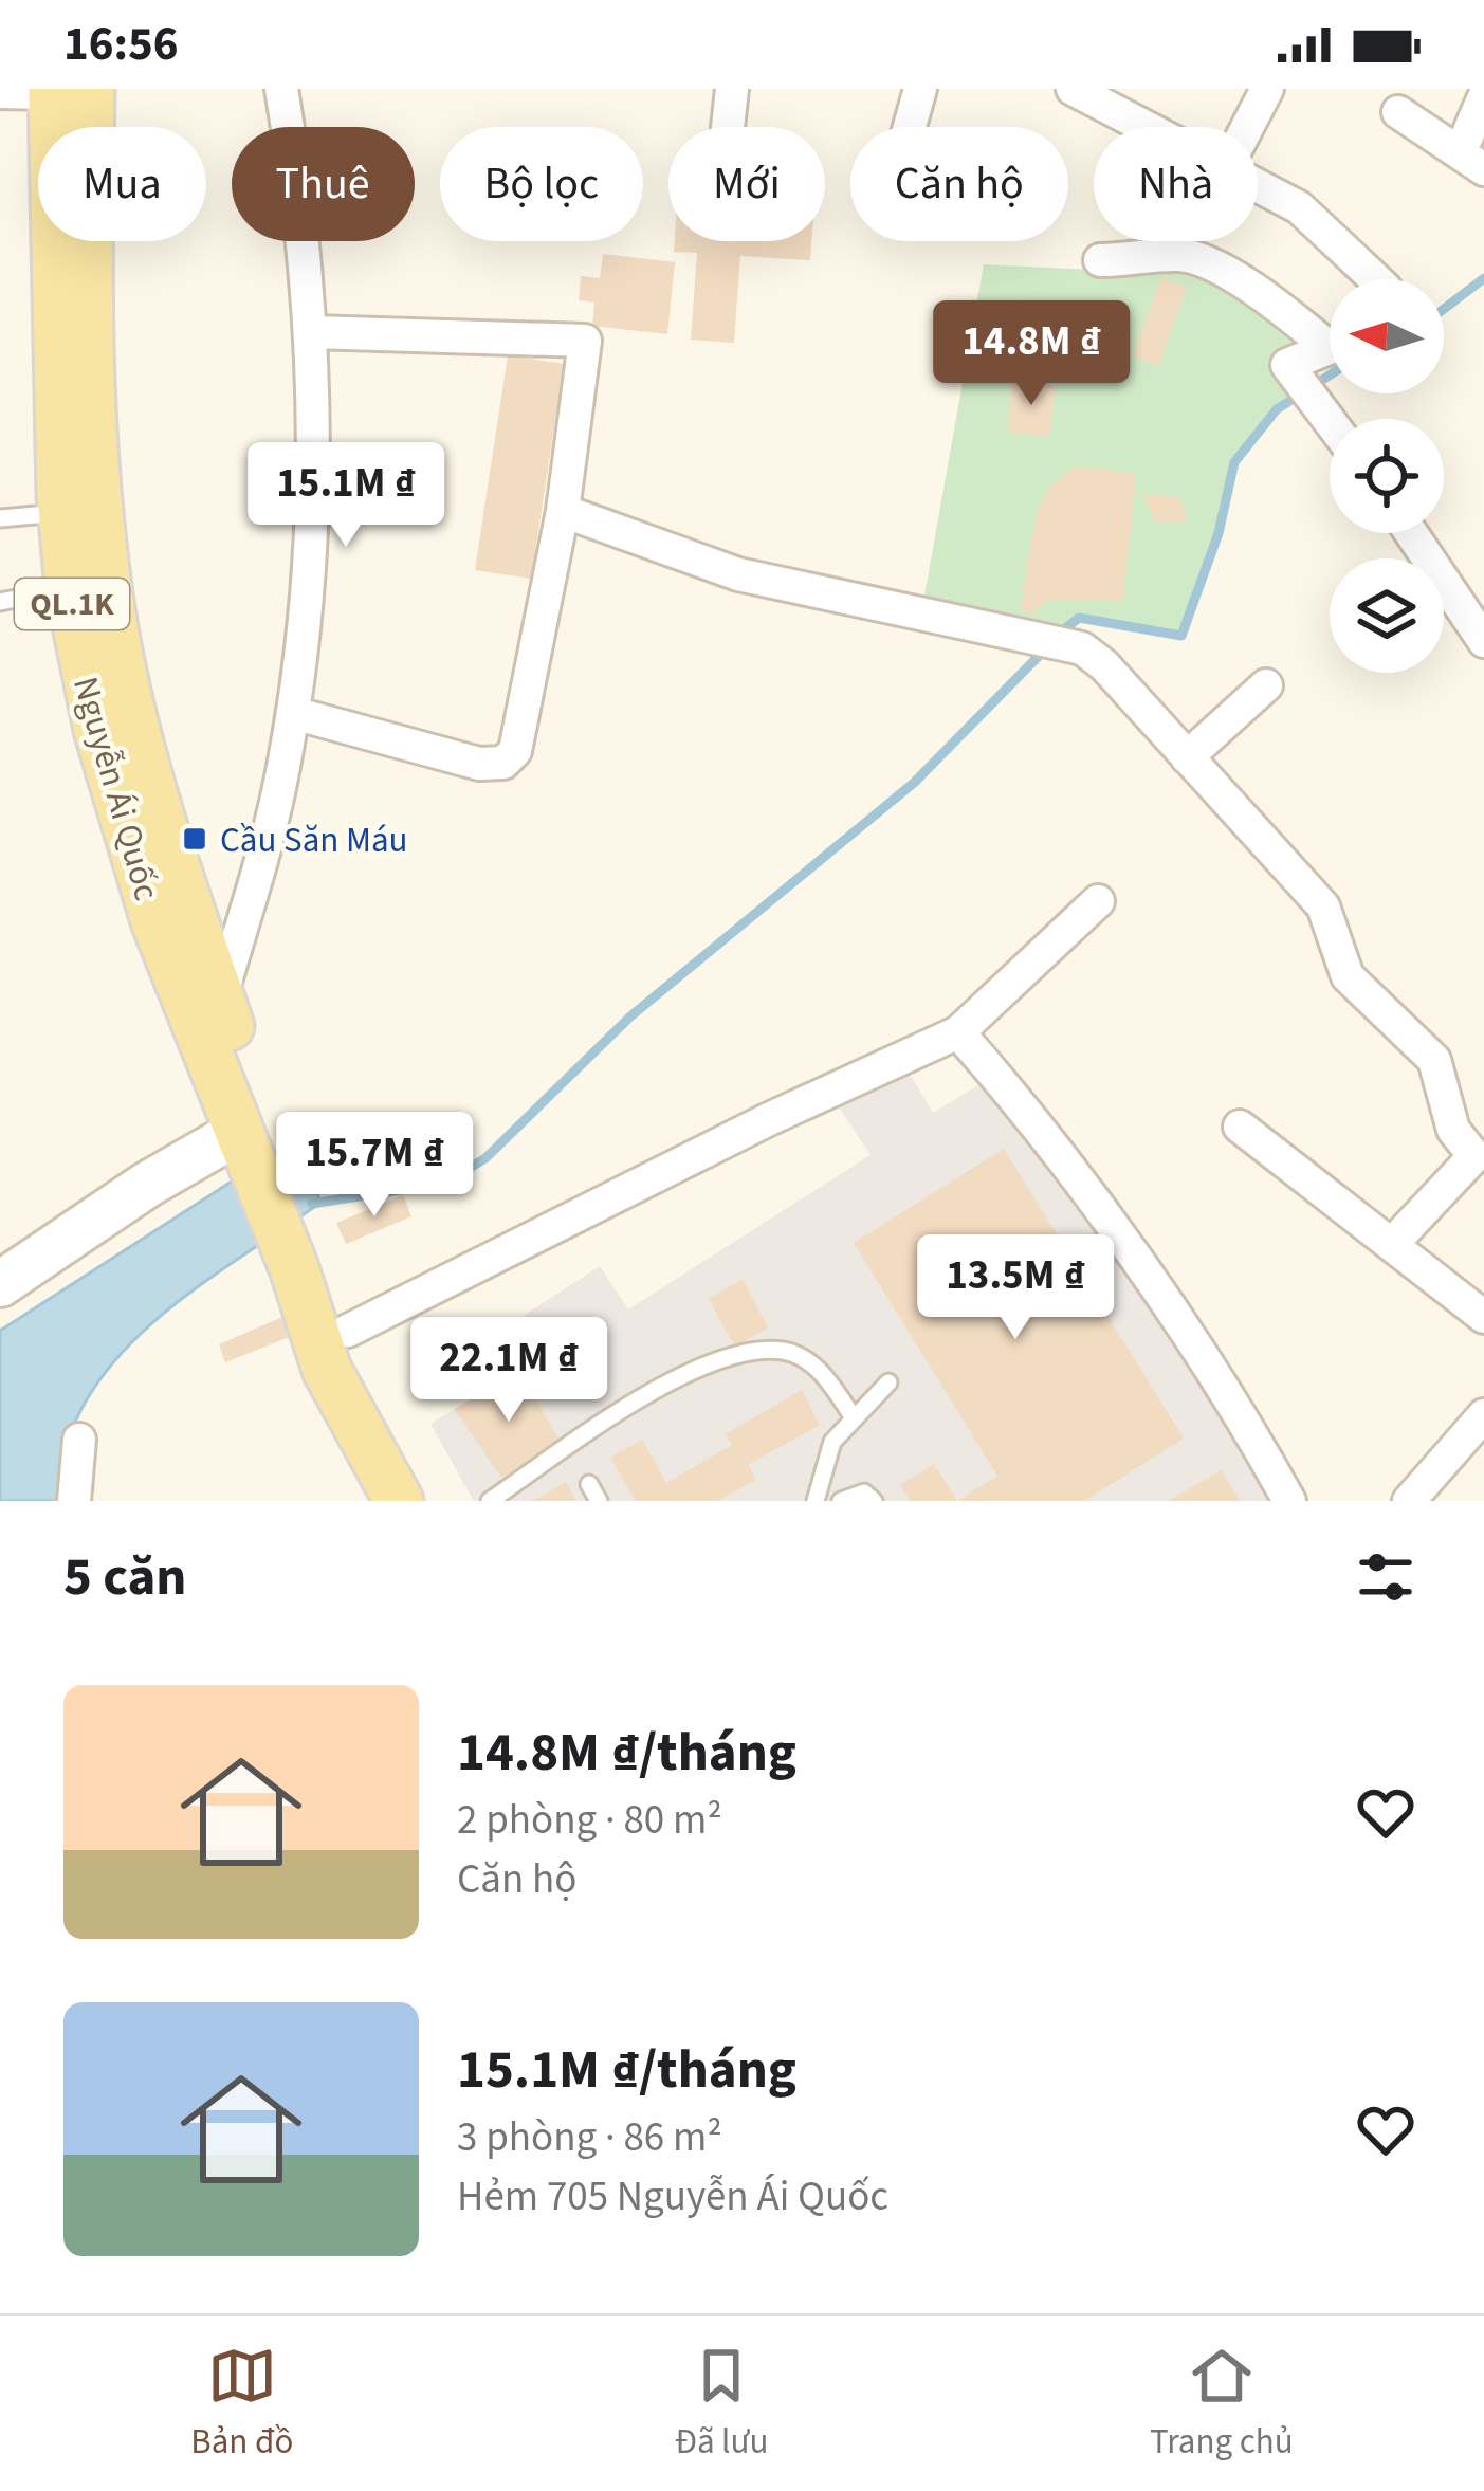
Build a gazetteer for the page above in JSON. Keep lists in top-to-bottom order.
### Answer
{
  "streets": {
    "main road": ["QL.1K", "Nguyễn Ái Quốc"]
  },
  "crossings": [
    ["QL.1K", "Nguyễn Ái Quốc"]
  ],
  "places": {
    "transit": ["Cầu Săn Máu"]
  },
  "north": "left",
  "page": {
    "status": "16:56",
    "chip": [
      "Mua",
      "Thuê",
      "Bộ lọc",
      "Mới",
      "Căn hộ",
      "Nhà"
    ],
    "price": [
      "14.8M ₫",
      "15.1M ₫",
      "15.7M ₫",
      "13.5M ₫",
      "22.1M ₫"
    ],
    "heading": "5 căn",
    "list": [
      {
        "name": "14.8M ₫/tháng",
        "note": "2 phòng · 80 m² · Căn hộ"
      },
      {
        "name": "15.1M ₫/tháng",
        "note": "3 phòng · 86 m² · Hẻm 705 Nguyễn Ái Quốc"
      }
    ],
    "tabs": ["Bản đồ", "Đã lưu", "Trang chủ"]
  }
}
